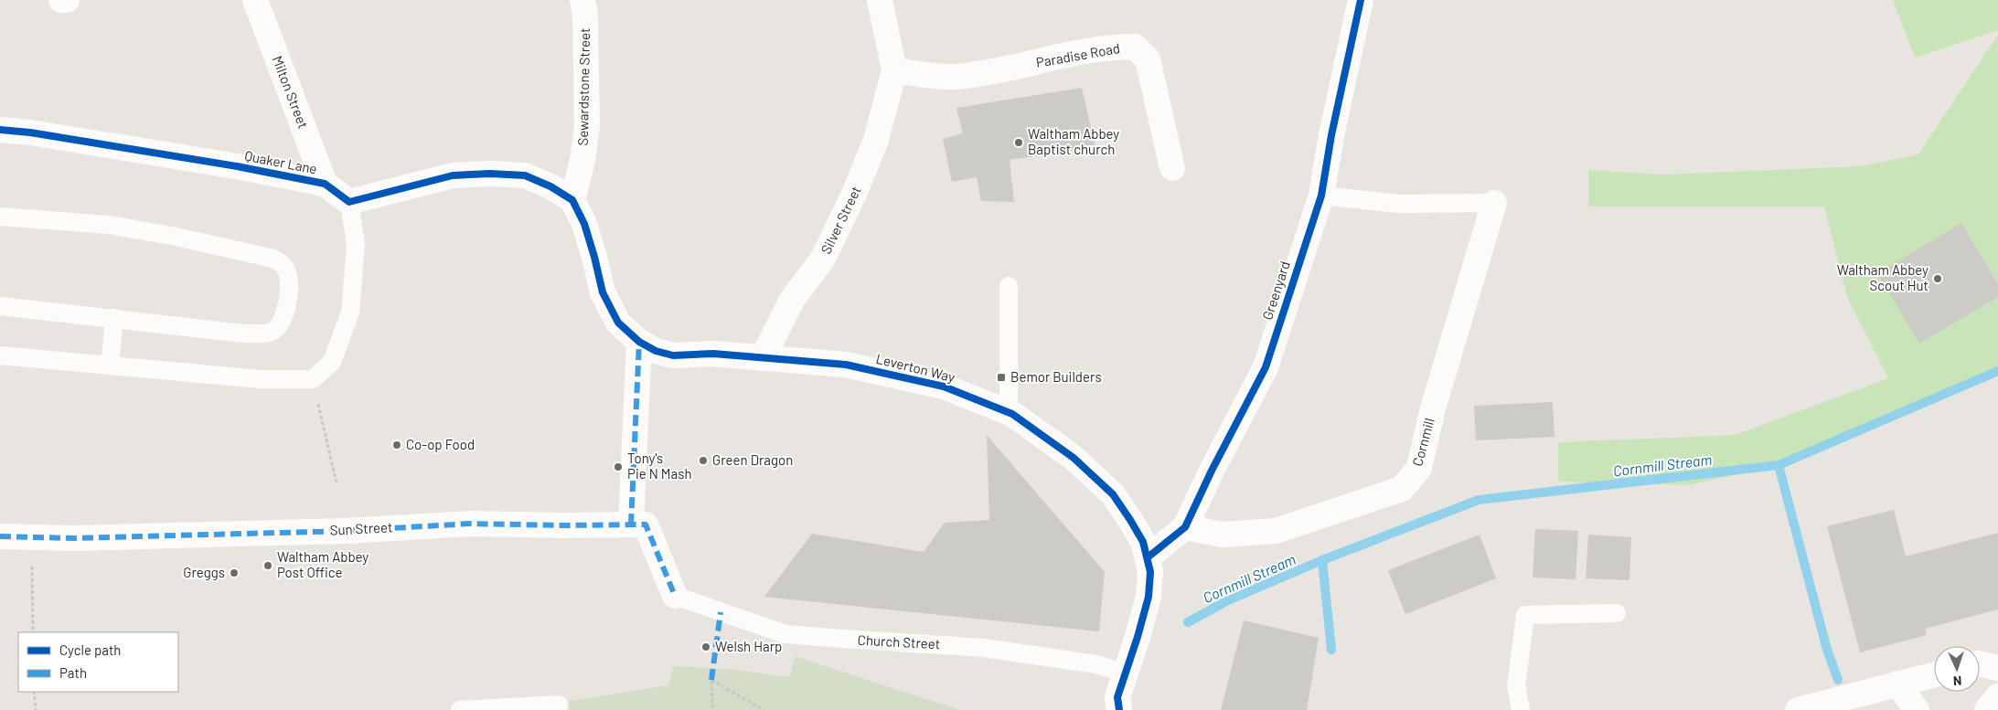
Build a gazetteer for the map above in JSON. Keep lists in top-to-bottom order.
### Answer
{
  "streets": {
    "street": [
      "Paradise Road",
      "Sewardstone Street",
      "Milton Street",
      "Quaker Lane",
      "Silver Street",
      "Greenyard",
      "Leverton Way",
      "Cornmill",
      "Sun Street"
    ],
    "lane": ["Church Street"]
  },
  "crossings": [
    ["Paradise Road", "Silver Street"],
    ["Sewardstone Street", "Leverton Way"],
    ["Milton Street", "Quaker Lane"],
    ["Silver Street", "Leverton Way"],
    ["Greenyard", "Leverton Way"],
    ["Greenyard", "Cornmill"],
    ["Leverton Way", "Church Street"],
    ["Sun Street", "Church Street"]
  ],
  "water": ["Cornmill Stream"],
  "places": {
    "other": [
      "Waltham Abbey Baptist church",
      "Waltham Abbey Scout Hut",
      "Co-op Food",
      "Green Dragon",
      "Tony's Pie N Mash",
      "Waltham Abbey Post Office",
      "Greggs",
      "Welsh Harp"
    ],
    "transit": ["Bemor Builders"]
  },
  "legend": ["Cycle path", "Path"],
  "north": "bottom"
}
